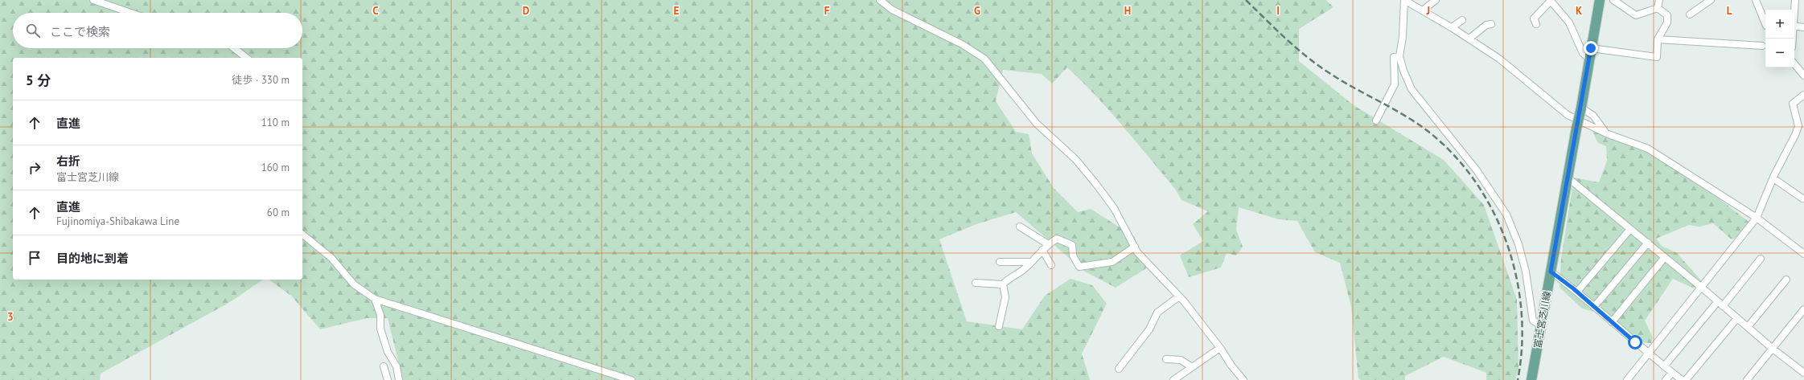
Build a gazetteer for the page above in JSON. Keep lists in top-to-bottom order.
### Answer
{
  "streets": {
    "main road": ["富士宮芝川線"]
  },
  "page": {
    "map_buttons": ["+", "−"],
    "search": "ここで検索",
    "heading": ["5 分", "徒歩 · 330 m"],
    "list": [
      ["直進", "110 m"],
      ["右折", "富士宮芝川線", "160 m"],
      ["直進", "Fujinomiya-Shibakawa Line", "60 m"],
      "目的地に到着"
    ]
  },
  "grid": {
    "columns": [
      "C",
      "D",
      "E",
      "F",
      "G",
      "H",
      "I",
      "J",
      "K",
      "L"
    ],
    "rows": ["3"]
  }
}
